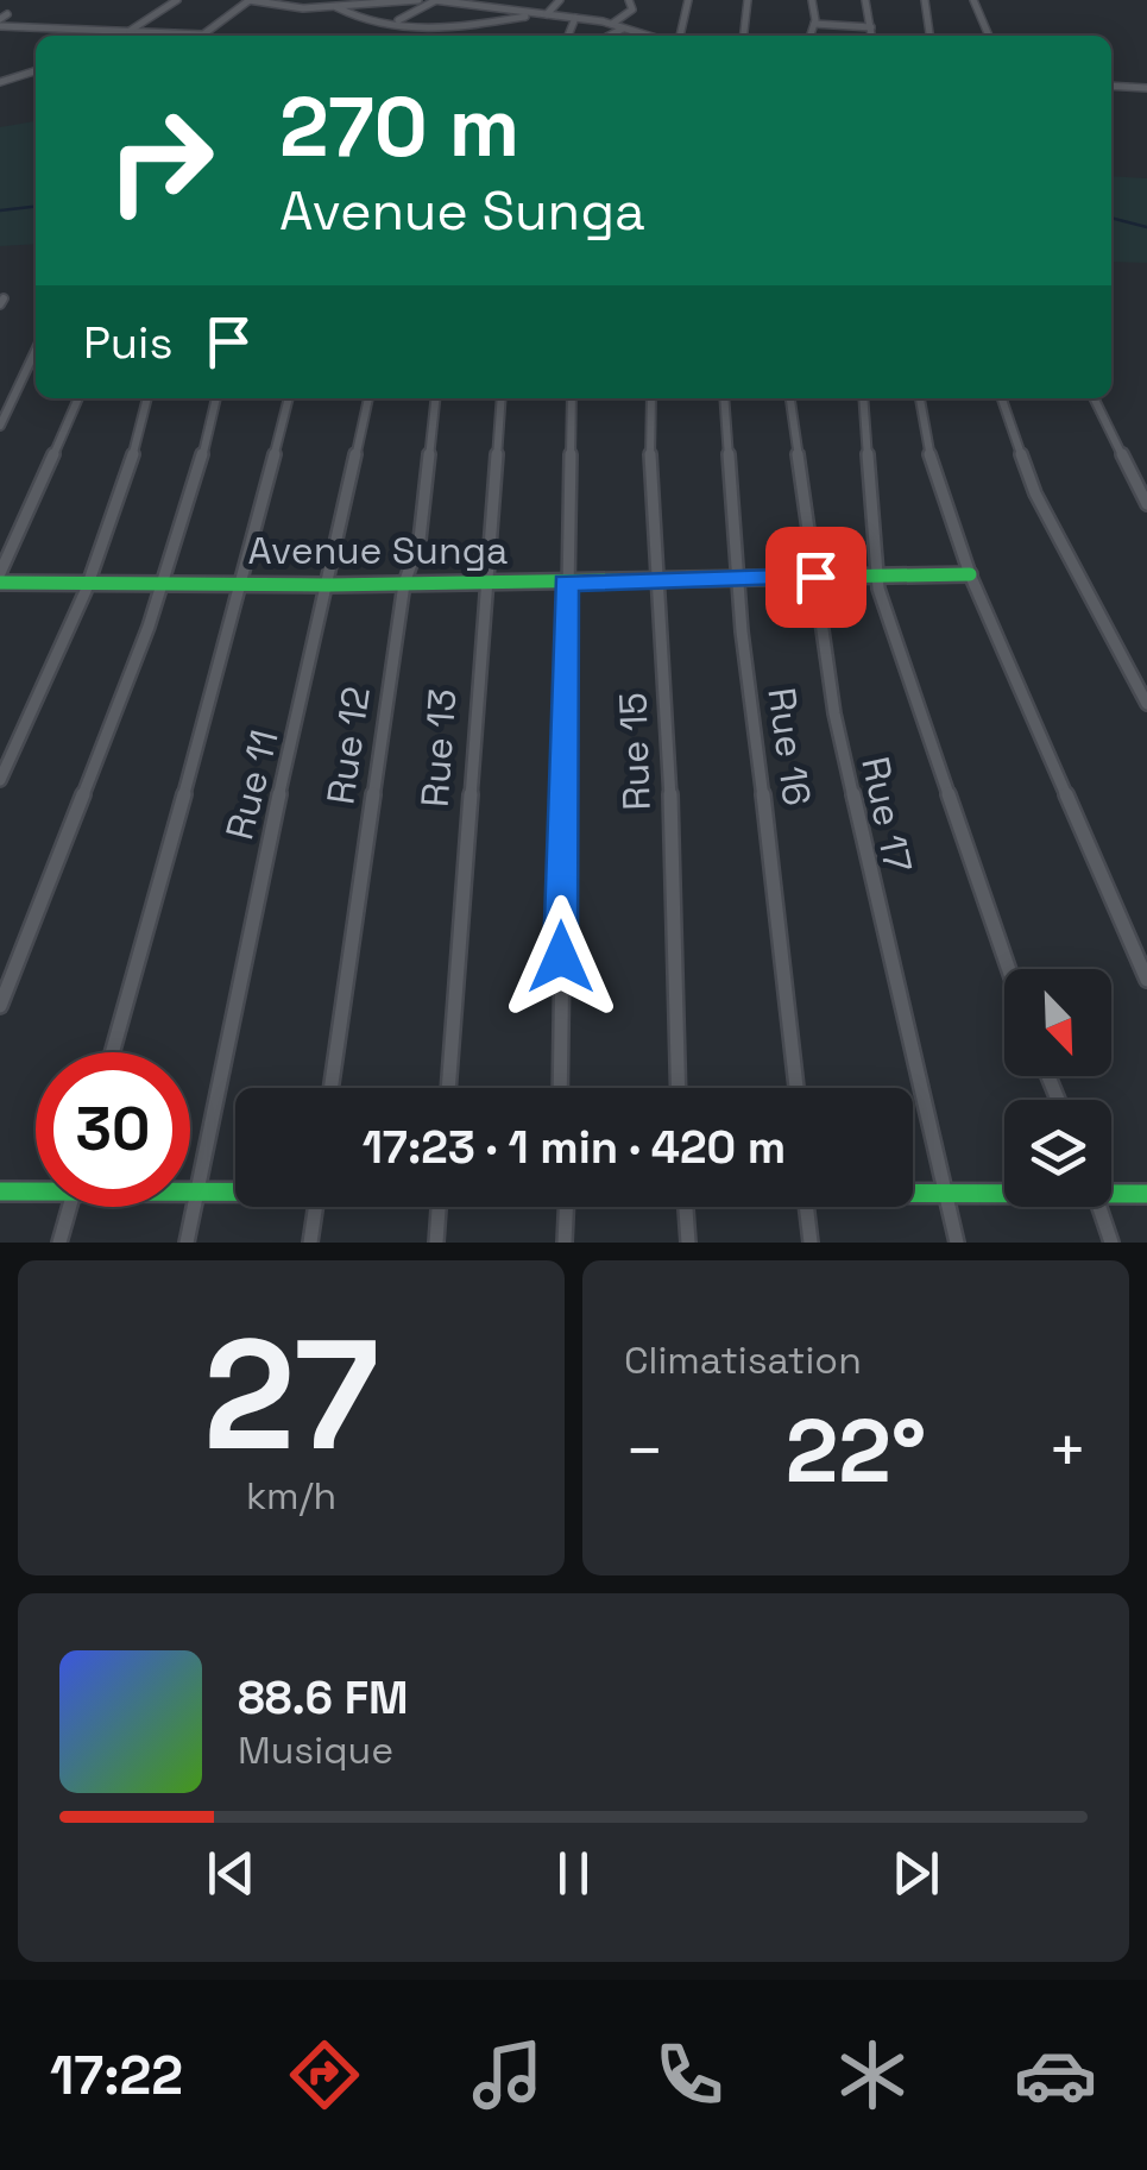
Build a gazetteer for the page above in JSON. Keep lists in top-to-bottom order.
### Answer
{
  "streets": {
    "street": [
      "Avenue Sunga",
      "Rue 12",
      "Rue 16",
      "Rue 13",
      "Rue 15",
      "Rue 11",
      "Rue 17"
    ]
  },
  "crossings": [
    ["Avenue Sunga", "Rue 12"],
    ["Avenue Sunga", "Rue 16"],
    ["Avenue Sunga", "Rue 13"],
    ["Avenue Sunga", "Rue 15"],
    ["Avenue Sunga", "Rue 11"],
    ["Avenue Sunga", "Rue 17"]
  ],
  "north": "bottom right",
  "page": {
    "turn": ["270 m", "Avenue Sunga"],
    "then": "Puis",
    "limit": "30",
    "trip": "17:23 · 1 min · 420 m",
    "tile": [
      ["27", "km/h"],
      "Climatisation"
    ],
    "heat": ["−", "22°", "+"],
    "song": ["88.6 FM", "Musique"],
    "tabs": "17:22"
  }
}
